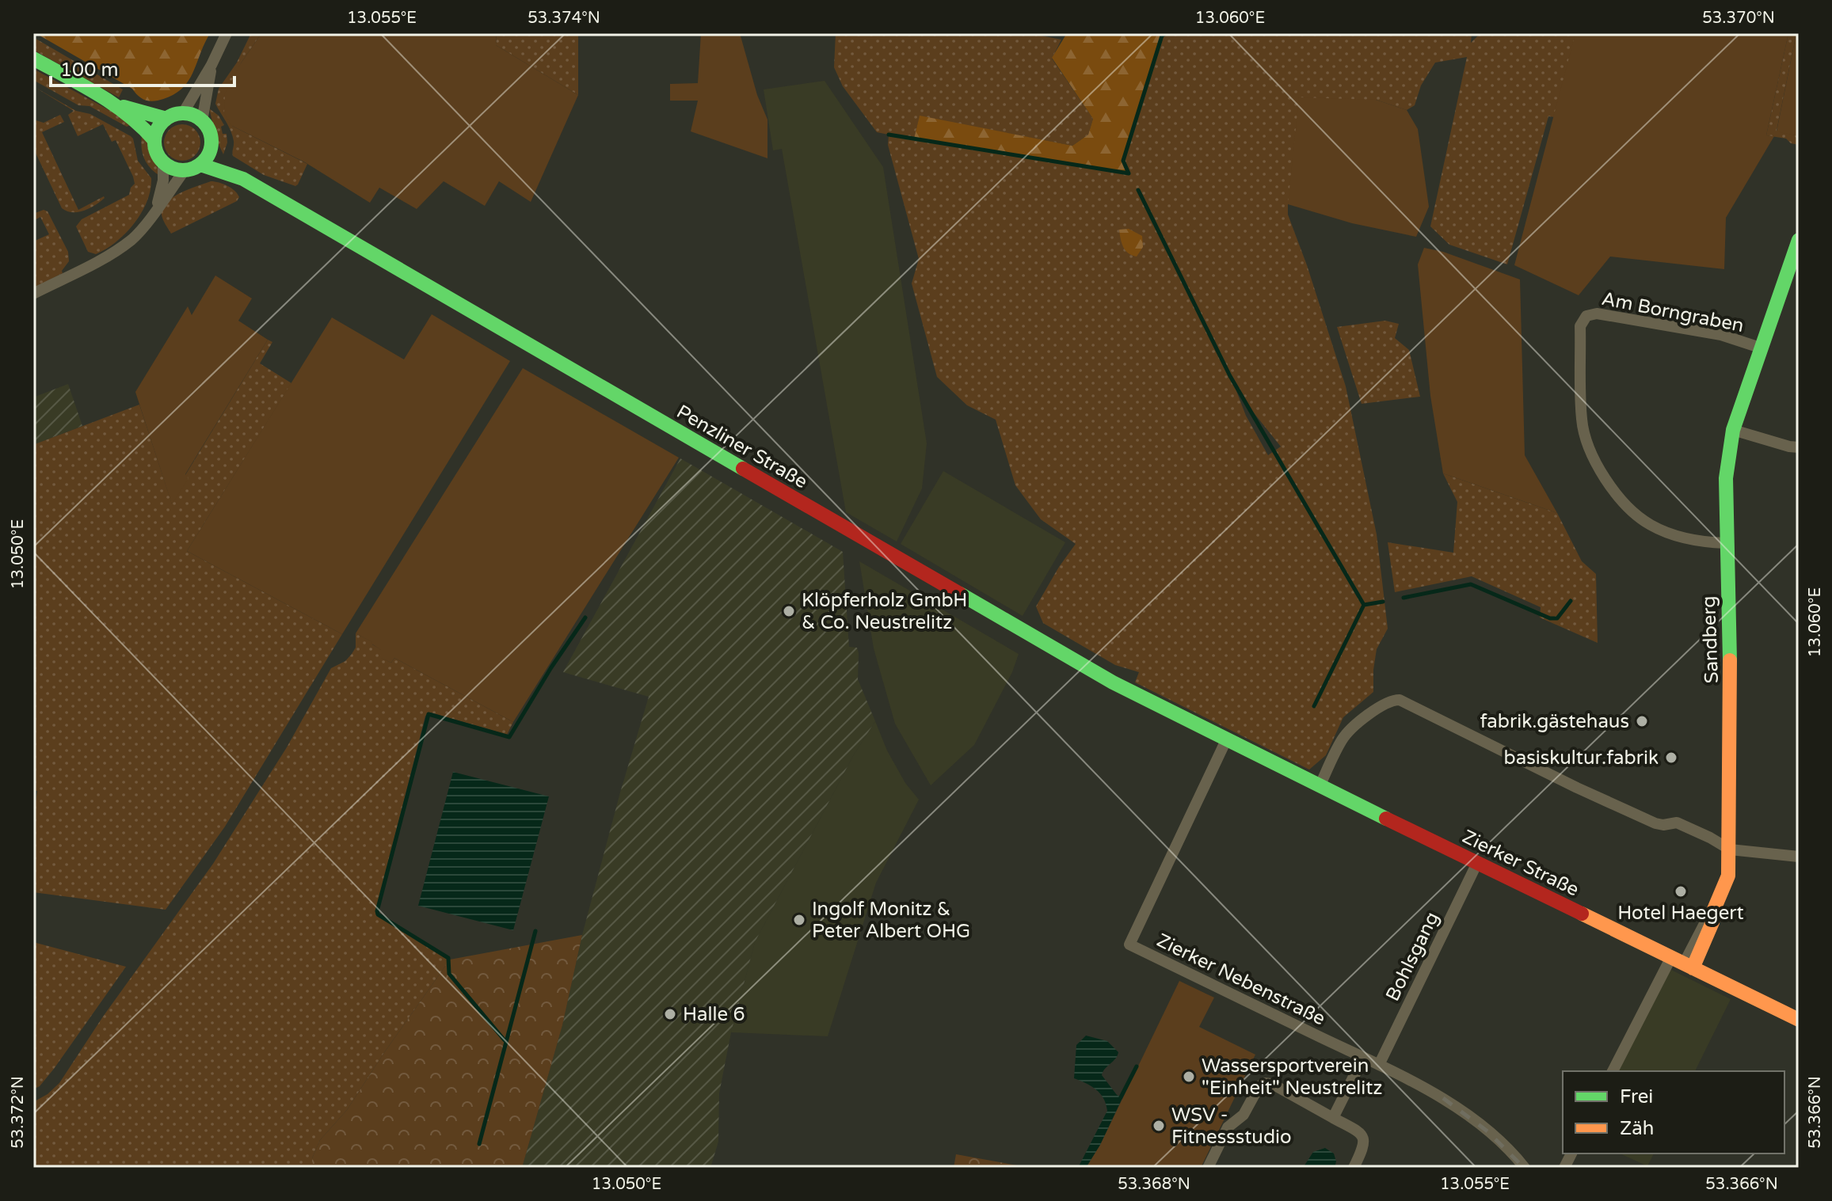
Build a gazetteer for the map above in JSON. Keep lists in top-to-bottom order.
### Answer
{
  "streets": {
    "main road": ["Penzliner Straße", "Sandberg", "Zierker Straße"],
    "street": ["Am Borngraben", "Bohlsgang", "Zierker Nebenstraße"]
  },
  "crossings": [
    ["Am Borngraben", "Sandberg"],
    ["Penzliner Straße", "Zierker Straße"],
    ["Penzliner Straße", "Zierker Nebenstraße"],
    ["Sandberg", "Zierker Straße"],
    ["Zierker Straße", "Bohlsgang"],
    ["Zierker Straße", "Zierker Nebenstraße"],
    ["Bohlsgang", "Zierker Nebenstraße"]
  ],
  "places": [
    "Klöpferholz GmbH & Co. Neustrelitz",
    "fabrik.gästehaus",
    "basiskultur.fabrik",
    "Hotel Haegert",
    "Ingolf Monitz & Peter Albert OHG",
    "Halle 6",
    "Wassersportverein \"Einheit\" Neustrelitz",
    "WSV - Fitnessstudio"
  ],
  "legend": ["Frei", "Zäh"],
  "scale_bar": "100 m",
  "coordinates": [
    "13.055°E",
    "53.374°N",
    "13.060°E",
    "53.370°N",
    "13.050°E",
    "53.366°N",
    "53.372°N",
    "53.368°N"
  ]
}
